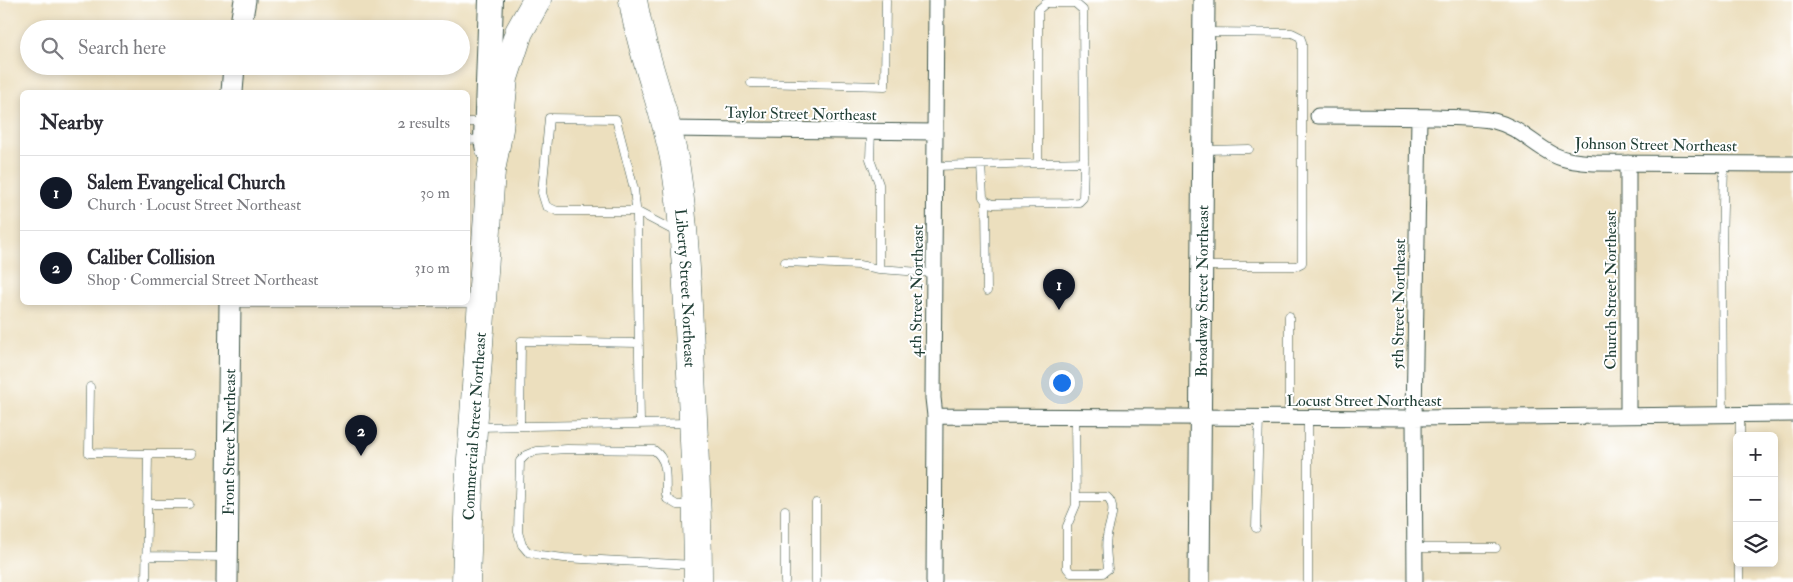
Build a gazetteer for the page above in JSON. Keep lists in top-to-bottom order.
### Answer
{
  "streets": {
    "highway": ["Liberty Street Northeast", "Commercial Street Northeast"],
    "main road": ["Broadway Street Northeast", "Front Street Northeast"],
    "street": [
      "Taylor Street Northeast",
      "Johnson Street Northeast",
      "Church Street Northeast",
      "4th Street Northeast",
      "5th Street Northeast",
      "Locust Street Northeast"
    ]
  },
  "crossings": [
    ["Taylor Street Northeast", "Liberty Street Northeast"],
    ["Taylor Street Northeast", "4th Street Northeast"],
    ["Johnson Street Northeast", "Church Street Northeast"],
    ["Johnson Street Northeast", "5th Street Northeast"],
    ["Church Street Northeast", "Locust Street Northeast"],
    ["4th Street Northeast", "Locust Street Northeast"],
    ["Broadway Street Northeast", "Locust Street Northeast"],
    ["5th Street Northeast", "Locust Street Northeast"]
  ],
  "page": {
    "search": "Search here",
    "heading": ["Nearby", "2 results"],
    "list": [
      {
        "mark": "1",
        "name": "Salem Evangelical Church",
        "note": "Church · Locust Street Northeast",
        "value": "30 m"
      },
      {
        "mark": "2",
        "name": "Caliber Collision",
        "note": "Shop · Commercial Street Northeast",
        "value": "310 m"
      }
    ],
    "pins": ["1", "2"],
    "map_buttons": ["+", "−"]
  }
}
